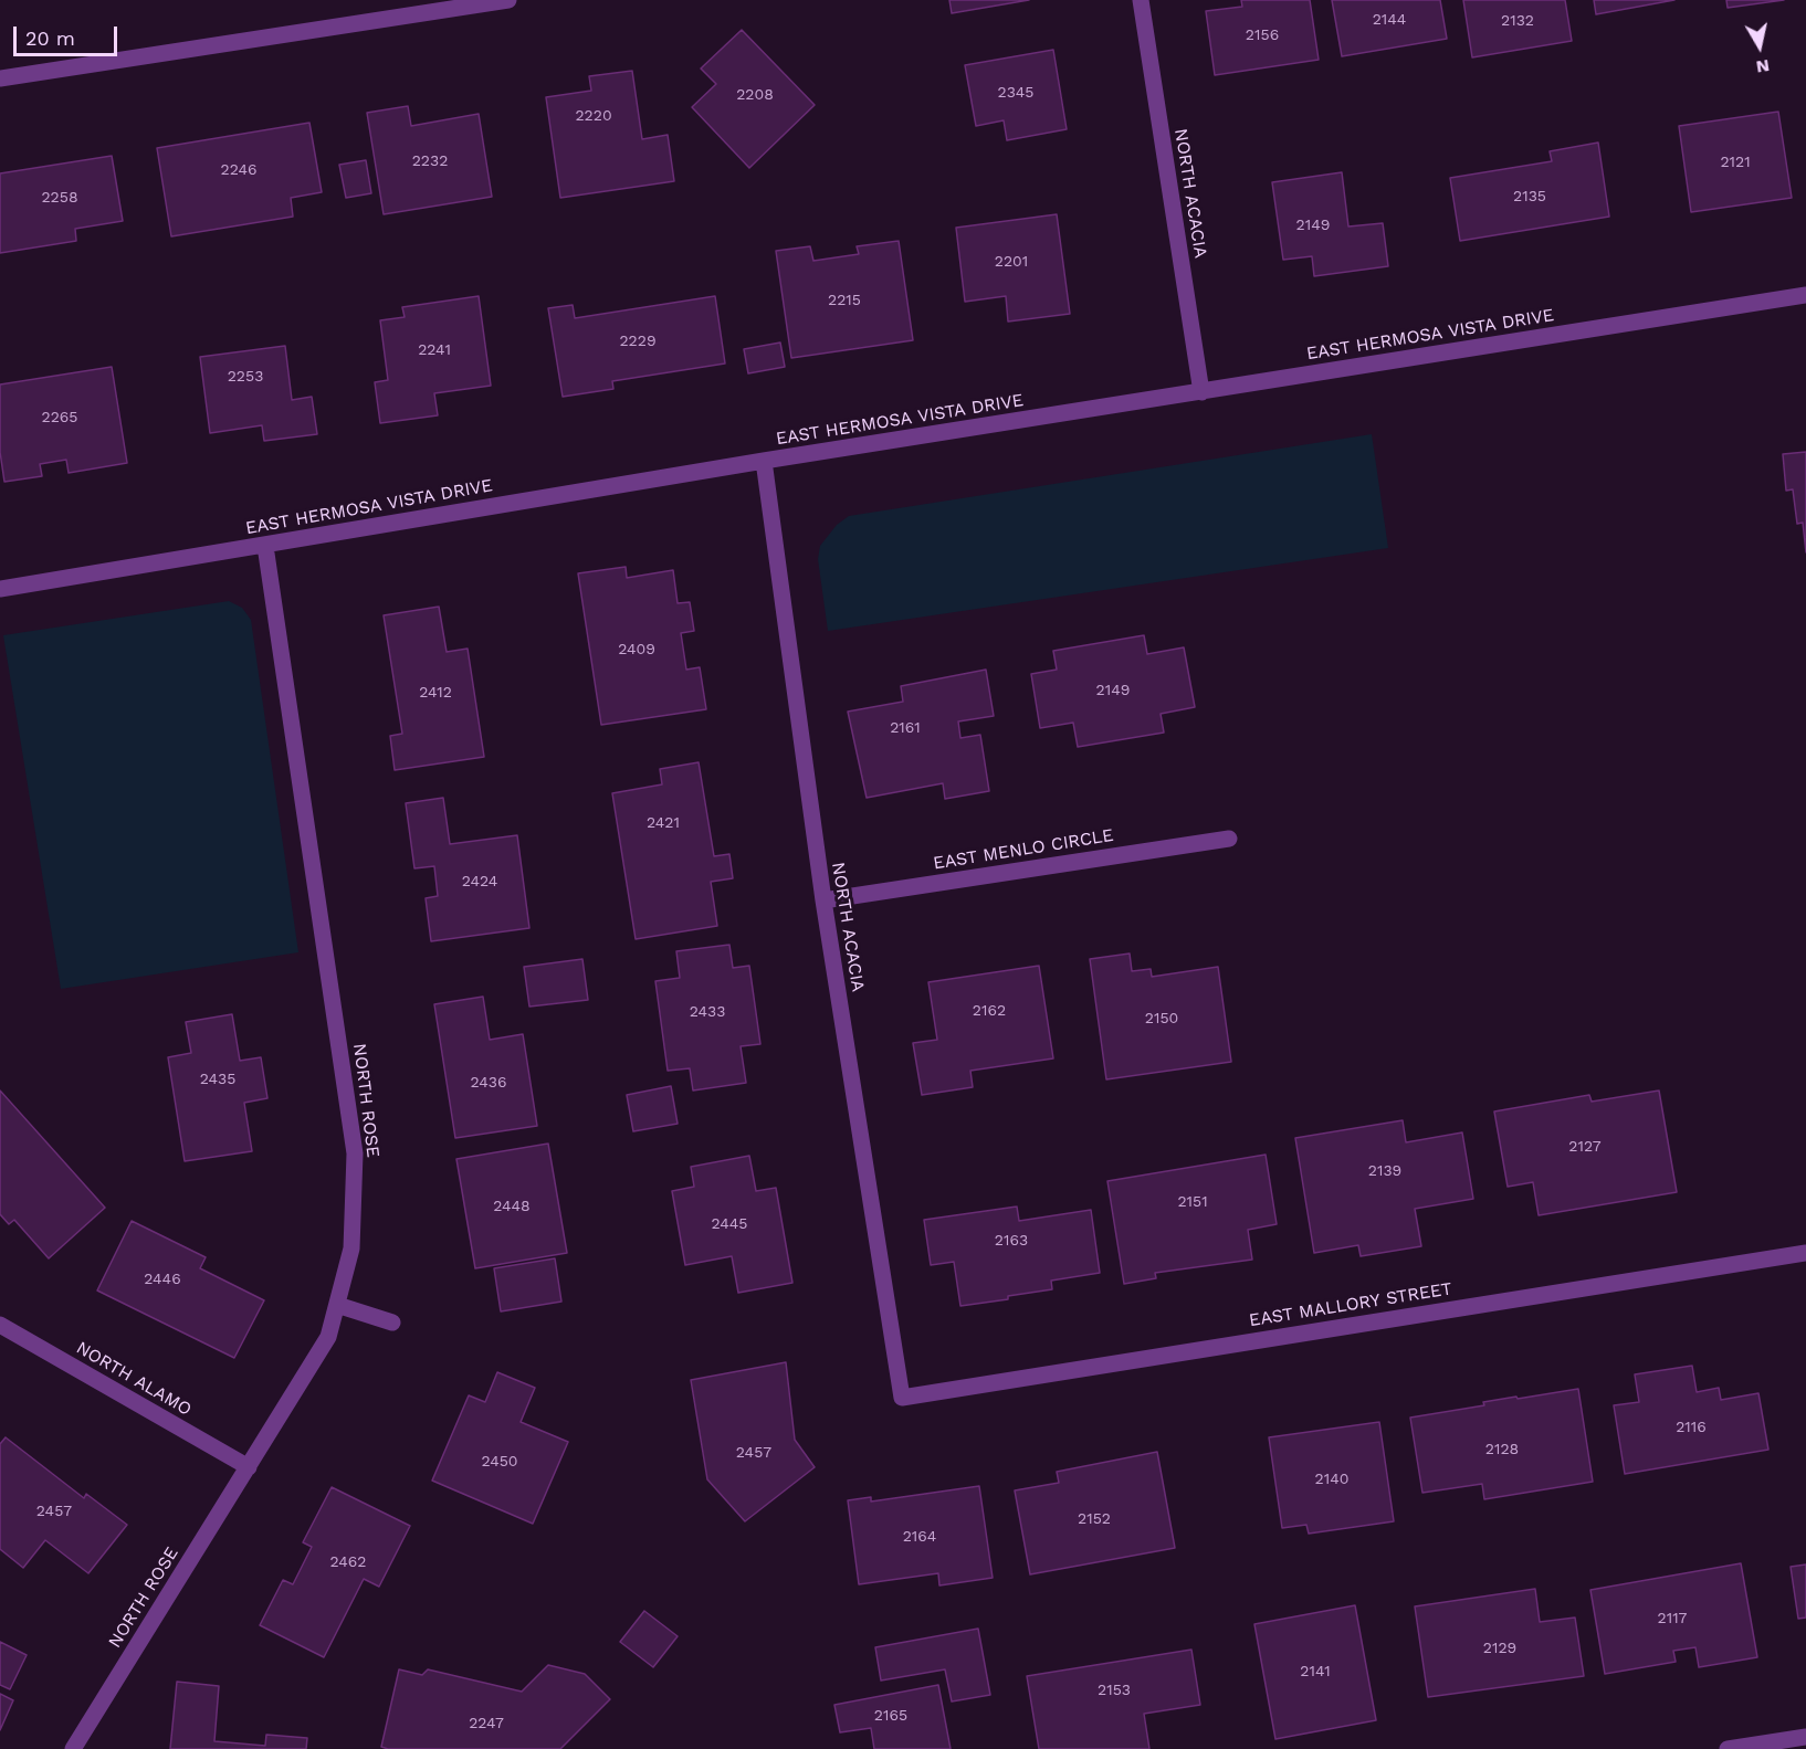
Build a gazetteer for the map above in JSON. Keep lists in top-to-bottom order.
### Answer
{
  "streets": {
    "street": [
      "NORTH ACACIA",
      "EAST HERMOSA VISTA DRIVE",
      "EAST MENLO CIRCLE",
      "NORTH ROSE",
      "EAST MALLORY STREET",
      "NORTH ALAMO"
    ]
  },
  "crossings": [
    ["NORTH ACACIA", "EAST HERMOSA VISTA DRIVE"],
    ["NORTH ACACIA", "EAST MENLO CIRCLE"],
    ["NORTH ACACIA", "EAST MALLORY STREET"],
    ["EAST HERMOSA VISTA DRIVE", "NORTH ROSE"],
    ["NORTH ROSE", "NORTH ALAMO"]
  ],
  "house_numbers": [
    "2144",
    "2132",
    "2156",
    "2345",
    "2208",
    "2220",
    "2232",
    "2121",
    "2246",
    "2135",
    "2258",
    "2149",
    "2201",
    "2215",
    "2229",
    "2241",
    "2253",
    "2265",
    "2409",
    "2149",
    "2412",
    "2161",
    "2421",
    "2424",
    "2162",
    "2433",
    "2150",
    "2435",
    "2436",
    "2127",
    "2139",
    "2151",
    "2448",
    "2445",
    "2163",
    "2446",
    "2116",
    "2128",
    "2457",
    "2450",
    "2140",
    "2457",
    "2152",
    "2164",
    "2462",
    "2117",
    "2129",
    "2141",
    "2153",
    "2165",
    "2247"
  ],
  "scale_bar": "20 m",
  "north": "bottom"
}
